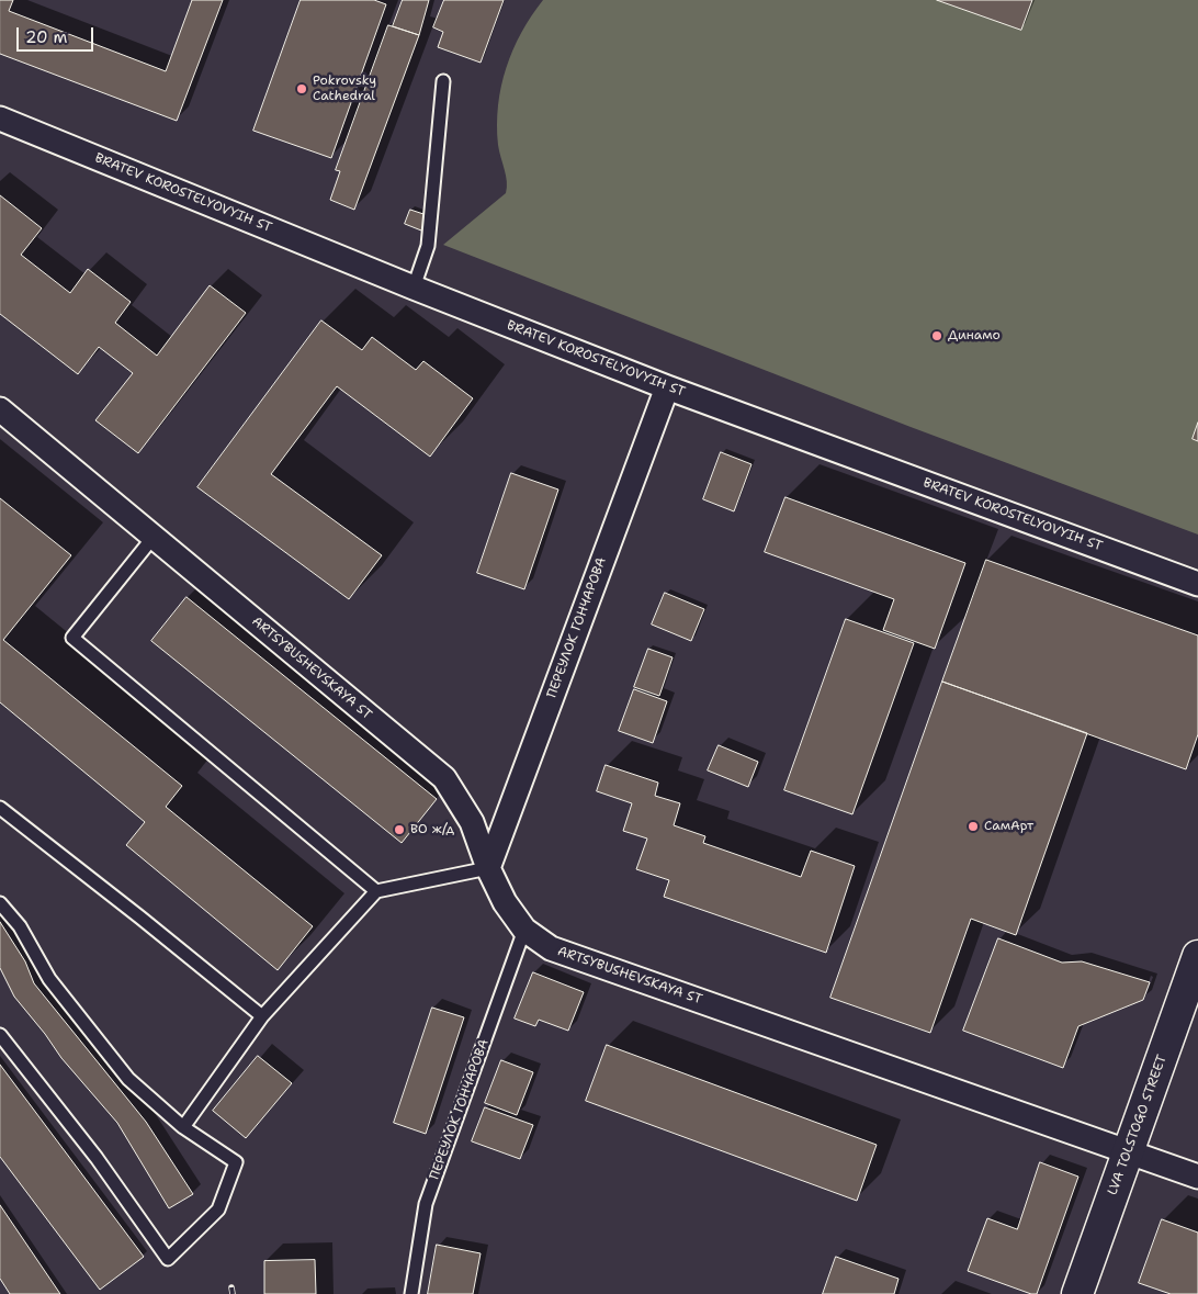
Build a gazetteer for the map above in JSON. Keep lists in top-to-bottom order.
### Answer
{
  "streets": {
    "main road": ["LVA TOLSTOGO STREET"],
    "street": ["BRATEV KOROSTELYOVYIH ST", "ПЕРЕУЛОК ГОНЧАРОВА", "ARTSYBUSHEVSKAYA ST"]
  },
  "crossings": [
    ["BRATEV KOROSTELYOVYIH ST", "ПЕРЕУЛОК ГОНЧАРОВА"],
    ["ПЕРЕУЛОК ГОНЧАРОВА", "ARTSYBUSHEVSKAYA ST"],
    ["ARTSYBUSHEVSKAYA ST", "LVA TOLSTOGO STREET"]
  ],
  "places": [
    "Pokrovsky Cathedral",
    "Динамо",
    "СамАрт",
    "ВО ж/д"
  ],
  "scale_bar": "20 m"
}
